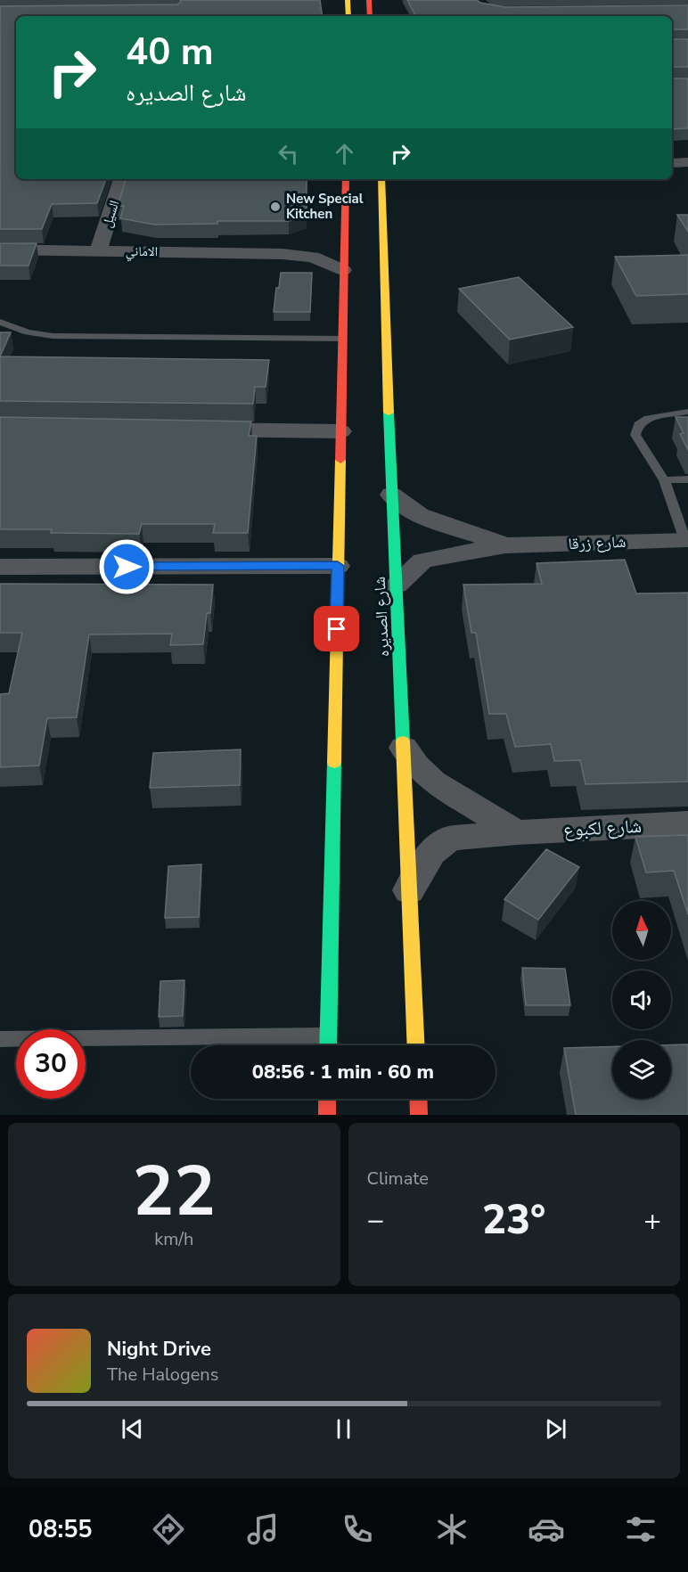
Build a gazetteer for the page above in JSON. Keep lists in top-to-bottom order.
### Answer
{
  "streets": {
    "main road": ["شارع الصديره"],
    "street": [
      "السيل",
      "الاماني",
      "شارع زرقا",
      "شارع لكبوع"
    ]
  },
  "crossings": [
    ["السيل", "الاماني"],
    ["شارع زرقا", "شارع الصديره"],
    ["شارع الصديره", "شارع لكبوع"]
  ],
  "places": ["New Special Kitchen"],
  "north": "top",
  "page": {
    "turn": ["40 m", "شارع الصديره"],
    "limit": "30",
    "trip": "08:56 · 1 min · 60 m",
    "tile": [
      ["22", "km/h"],
      "Climate"
    ],
    "heat": ["−", "23°", "+"],
    "song": ["Night Drive", "The Halogens"],
    "tabs": "08:55"
  }
}
